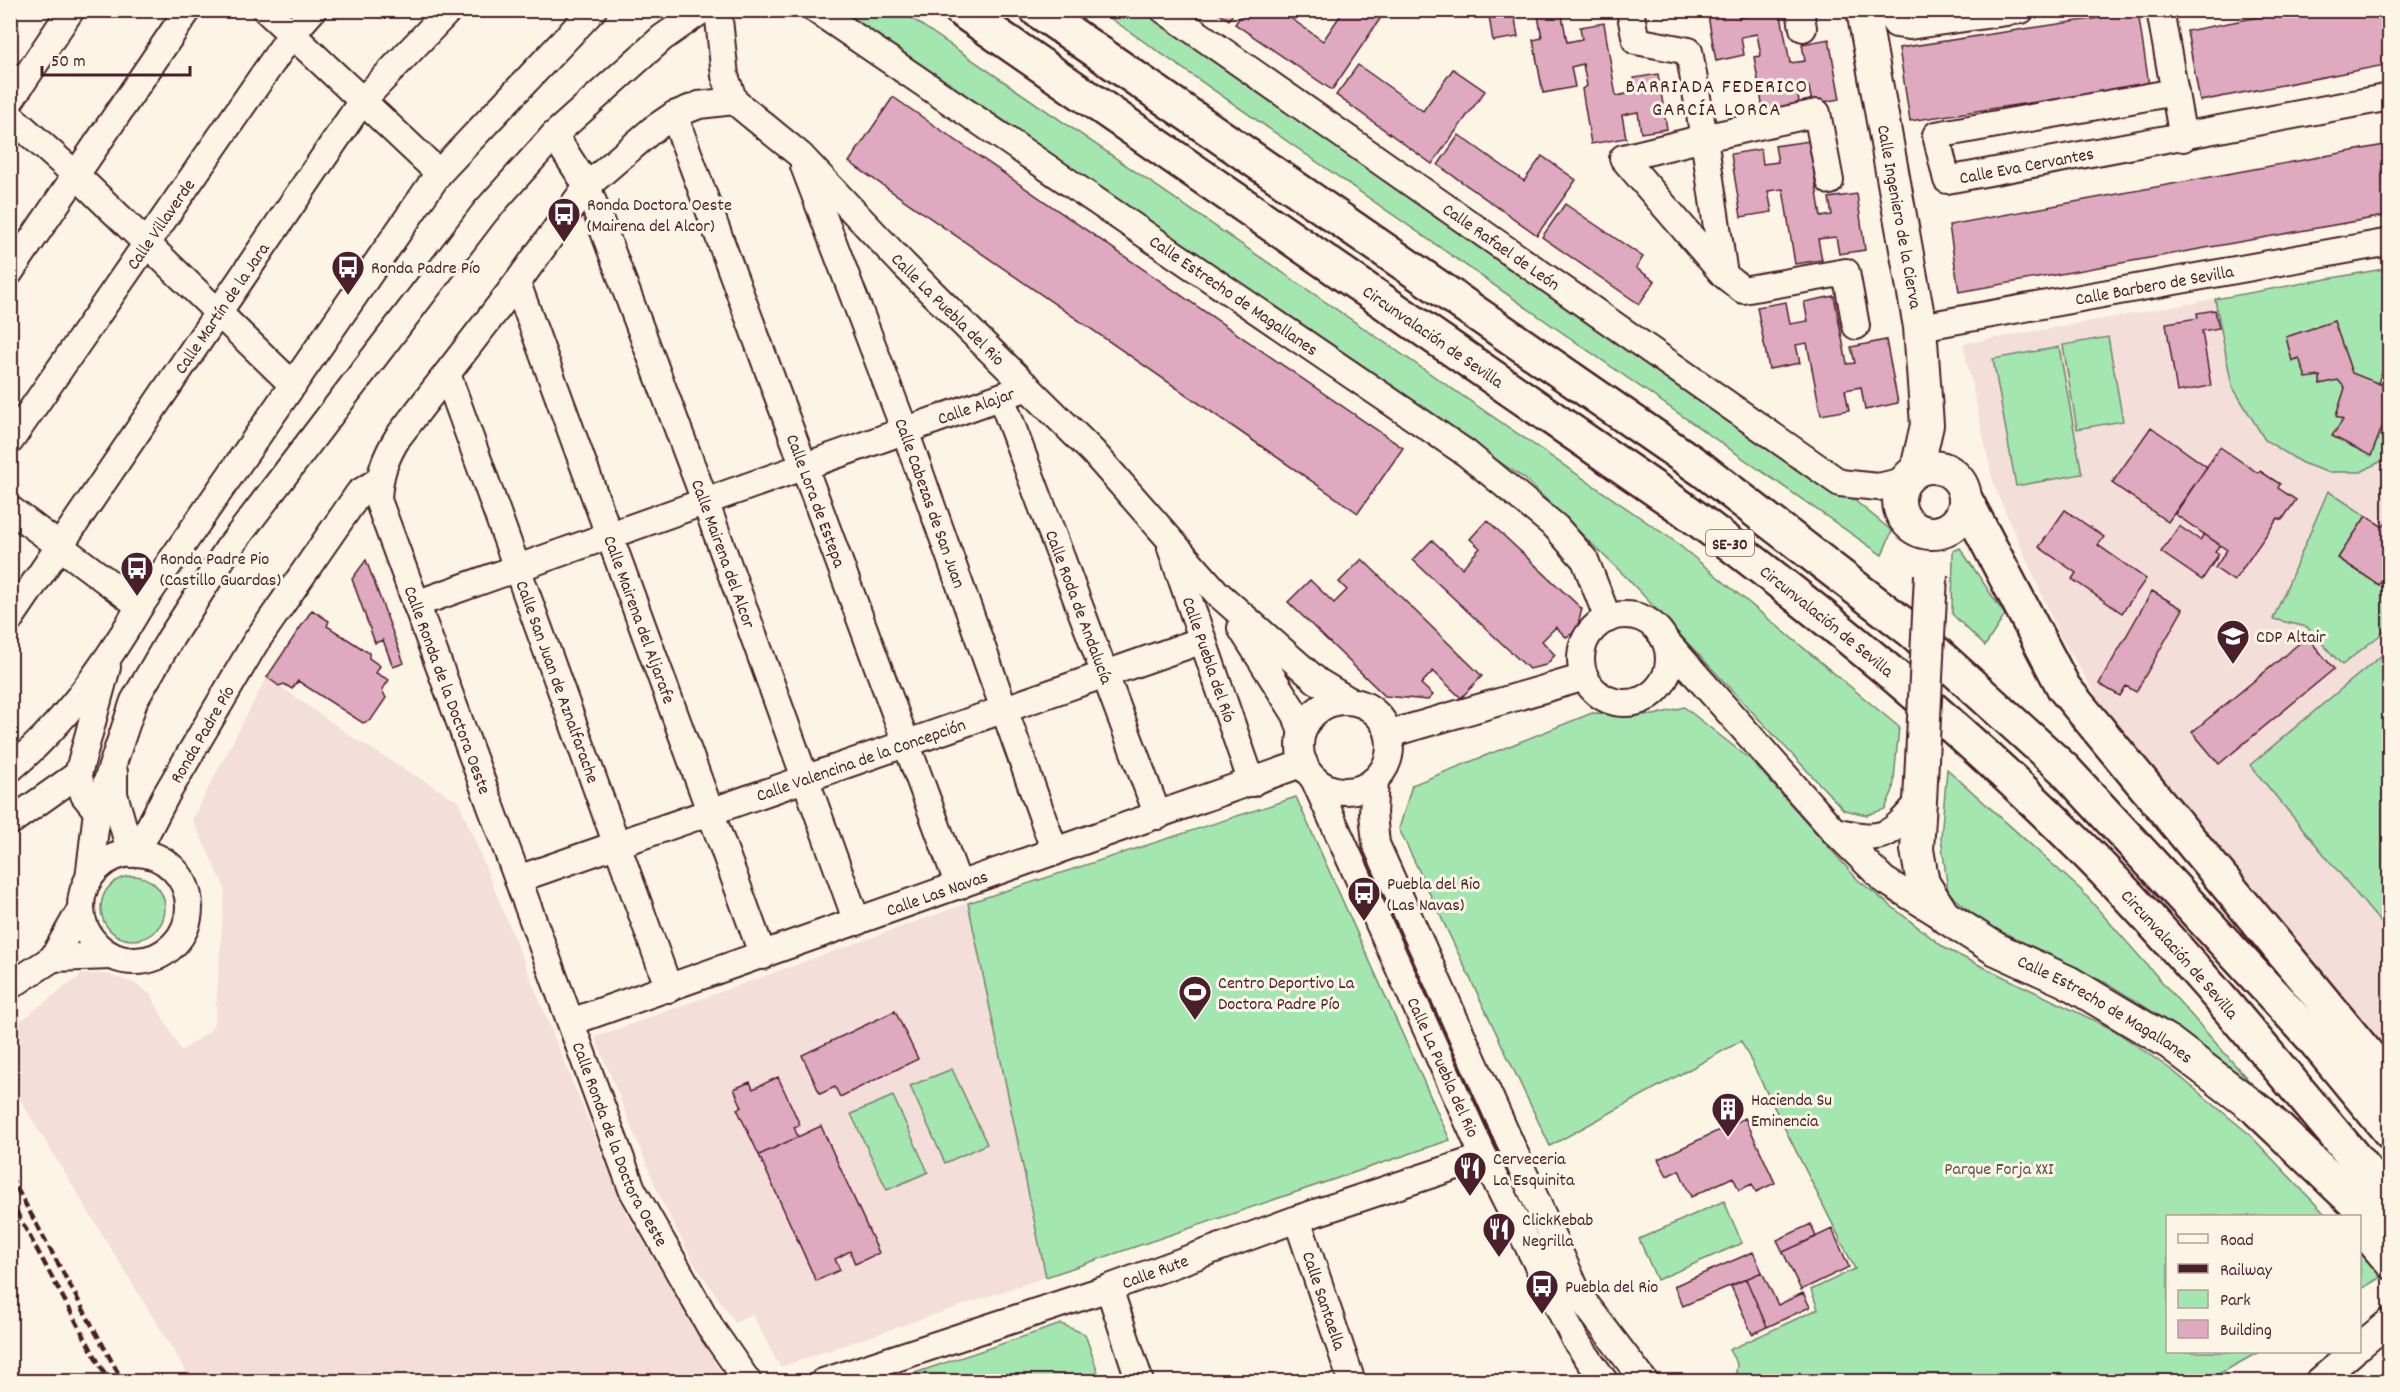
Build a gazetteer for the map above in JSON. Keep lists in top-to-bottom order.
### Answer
{
  "streets": {
    "highway": ["Circunvalación de Sevilla", "SE-30"],
    "main road": ["Calle Ingeniero de la Cierva", "Calle Estrecho de Magallanes"],
    "street": [
      "Calle Eva Cervantes",
      "Calle Villaverde",
      "Calle Rafael de León",
      "Calle Barbero de Sevilla",
      "Calle Martín de la Jara",
      "Calle La Puebla del Rio",
      "Calle Alajar",
      "Calle Lora de Estepa",
      "Calle Cabezas de San Juan",
      "Calle Mairena del Alcor",
      "Calle Roda de Andalucía",
      "Calle Mairena del Aljarafe",
      "Calle Puebla del Río",
      "Calle San Juan de Aznalfarache",
      "Calle Ronda de la Doctora Oeste",
      "Ronda Padre Pío",
      "Calle Valencina de la Concepción",
      "Calle Las Navas",
      "Calle Rute",
      "Calle Santaella"
    ]
  },
  "crossings": [
    ["Calle Ingeniero de la Cierva", "Calle Rafael de León"],
    ["Calle Ingeniero de la Cierva", "Calle Barbero de Sevilla"],
    ["Calle La Puebla del Rio", "Calle Alajar"],
    ["Calle La Puebla del Rio", "Calle Cabezas de San Juan"],
    ["Calle La Puebla del Rio", "Calle Puebla del Río"],
    ["Calle La Puebla del Rio", "Calle Ronda de la Doctora Oeste"],
    ["Calle La Puebla del Rio", "Calle Las Navas"],
    ["Calle La Puebla del Rio", "Calle Rute"],
    ["Calle Alajar", "Calle Lora de Estepa"],
    ["Calle Alajar", "Calle Cabezas de San Juan"],
    ["Calle Alajar", "Calle Mairena del Alcor"],
    ["Calle Alajar", "Calle Roda de Andalucía"],
    ["Calle Alajar", "Calle Mairena del Aljarafe"],
    ["Calle Alajar", "Calle San Juan de Aznalfarache"],
    ["Calle Alajar", "Calle Ronda de la Doctora Oeste"],
    ["Calle Lora de Estepa", "Calle Ronda de la Doctora Oeste"],
    ["Calle Lora de Estepa", "Calle Valencina de la Concepción"],
    ["Calle Lora de Estepa", "Calle Las Navas"],
    ["Calle Cabezas de San Juan", "Calle Valencina de la Concepción"],
    ["Calle Cabezas de San Juan", "Calle Las Navas"],
    ["Calle Mairena del Alcor", "Calle Ronda de la Doctora Oeste"],
    ["Calle Mairena del Alcor", "Calle Valencina de la Concepción"],
    ["Calle Mairena del Alcor", "Calle Las Navas"],
    ["Calle Roda de Andalucía", "Calle Valencina de la Concepción"],
    ["Calle Roda de Andalucía", "Calle Las Navas"],
    ["Calle Mairena del Aljarafe", "Calle Ronda de la Doctora Oeste"],
    ["Calle Mairena del Aljarafe", "Calle Valencina de la Concepción"],
    ["Calle Mairena del Aljarafe", "Calle Las Navas"],
    ["Calle Puebla del Río", "Calle Valencina de la Concepción"],
    ["Calle Puebla del Río", "Calle Las Navas"],
    ["Calle San Juan de Aznalfarache", "Calle Ronda de la Doctora Oeste"],
    ["Calle San Juan de Aznalfarache", "Calle Valencina de la Concepción"],
    ["Calle San Juan de Aznalfarache", "Calle Las Navas"],
    ["Calle Ronda de la Doctora Oeste", "Ronda Padre Pío"],
    ["Calle Ronda de la Doctora Oeste", "Calle Valencina de la Concepción"],
    ["Calle Ronda de la Doctora Oeste", "Calle Las Navas"],
    ["Calle Rute", "Calle Santaella"]
  ],
  "districts": ["BARRIADA FEDERICO GARCÍA LORCA"],
  "parks": ["Parque Forja XXI"],
  "places": {
    "bus stop": [
      "Ronda Doctora Oeste (Mairena del Alcor)",
      "Ronda Padre Pío",
      "Ronda Padre Pio (Castillo Guardas)",
      "Puebla del Rio (Las Navas)",
      "Puebla del Rio"
    ],
    "school or university": ["CDP Altair"],
    "sports": ["Centro Deportivo La Doctora Padre Pío"],
    "building": ["Hacienda Su Eminencia"],
    "restaurant": ["Cerveceria La Esquinita", "ClickKebab Negrilla"]
  },
  "legend": [
    "Road",
    "Railway",
    "Park",
    "Building"
  ],
  "scale_bar": "50 m"
}
